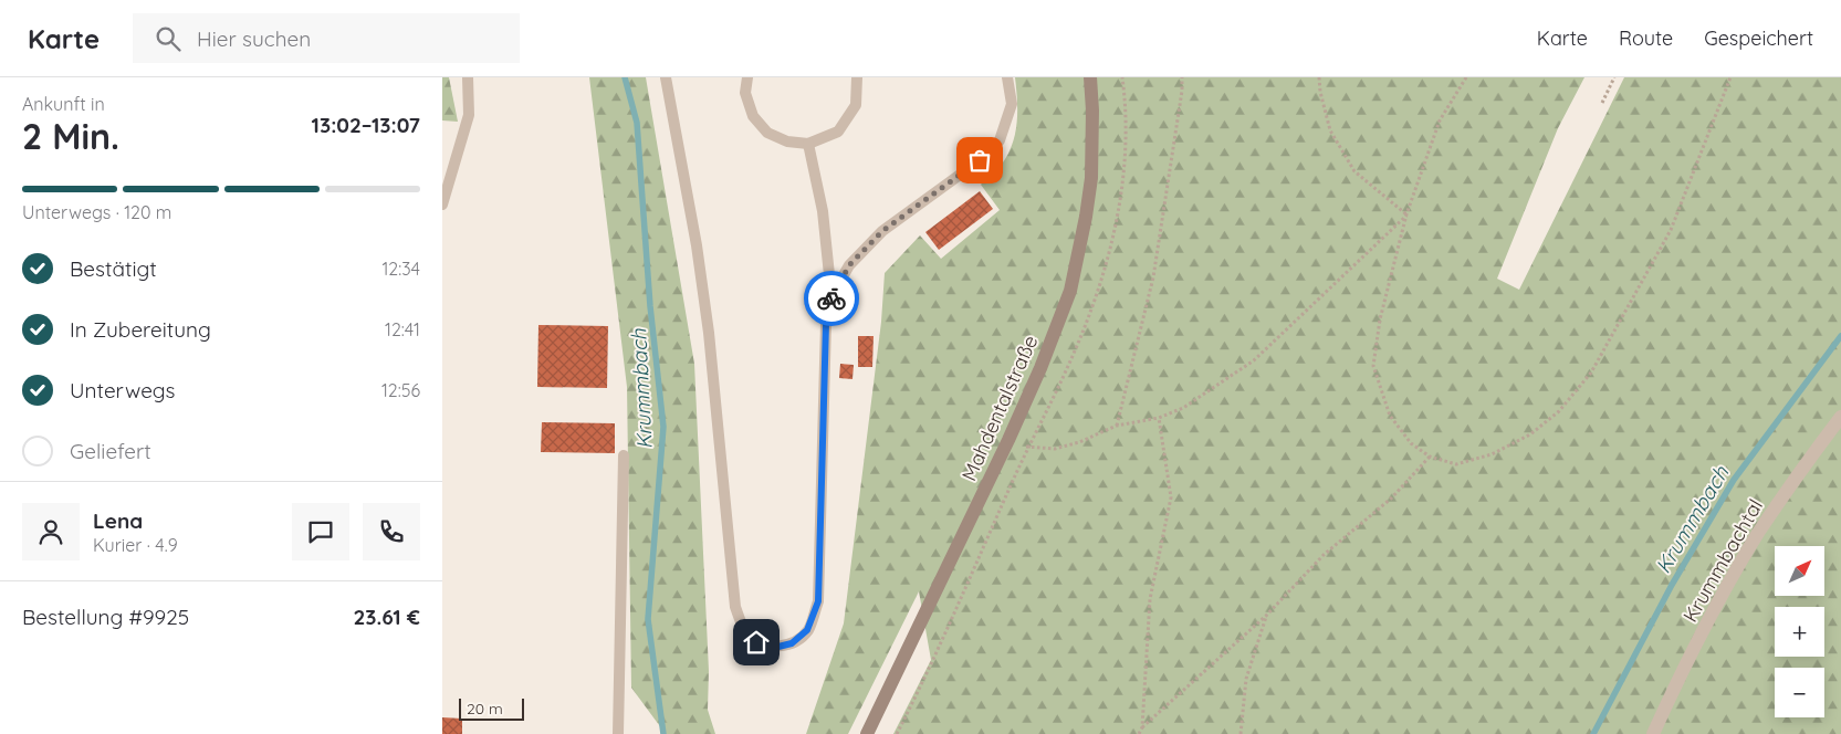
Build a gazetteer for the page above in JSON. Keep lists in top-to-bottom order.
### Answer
{
  "streets": {
    "main road": ["Mahdentalstraße"],
    "street": ["Krummbachtal"]
  },
  "water": ["Krummbach"],
  "scale_bar": "20 m",
  "north": "top right",
  "page": {
    "header": "Karte",
    "search": "Hier suchen",
    "nav": ["Karte", "Route", "Gespeichert"],
    "heading": ["2 Min.", "Ankunft in", "13:02–13:07"],
    "panel": [
      "Lena",
      "Kurier · 4.9",
      "Bestellung #9925",
      "23.61 €"
    ],
    "bar": "Unterwegs · 120 m",
    "list": [
      ["Bestätigt", "12:34"],
      ["In Zubereitung", "12:41"],
      ["Unterwegs", "12:56"],
      "Geliefert"
    ],
    "map_buttons": ["+", "−"],
    "scale": "20 m"
  }
}
